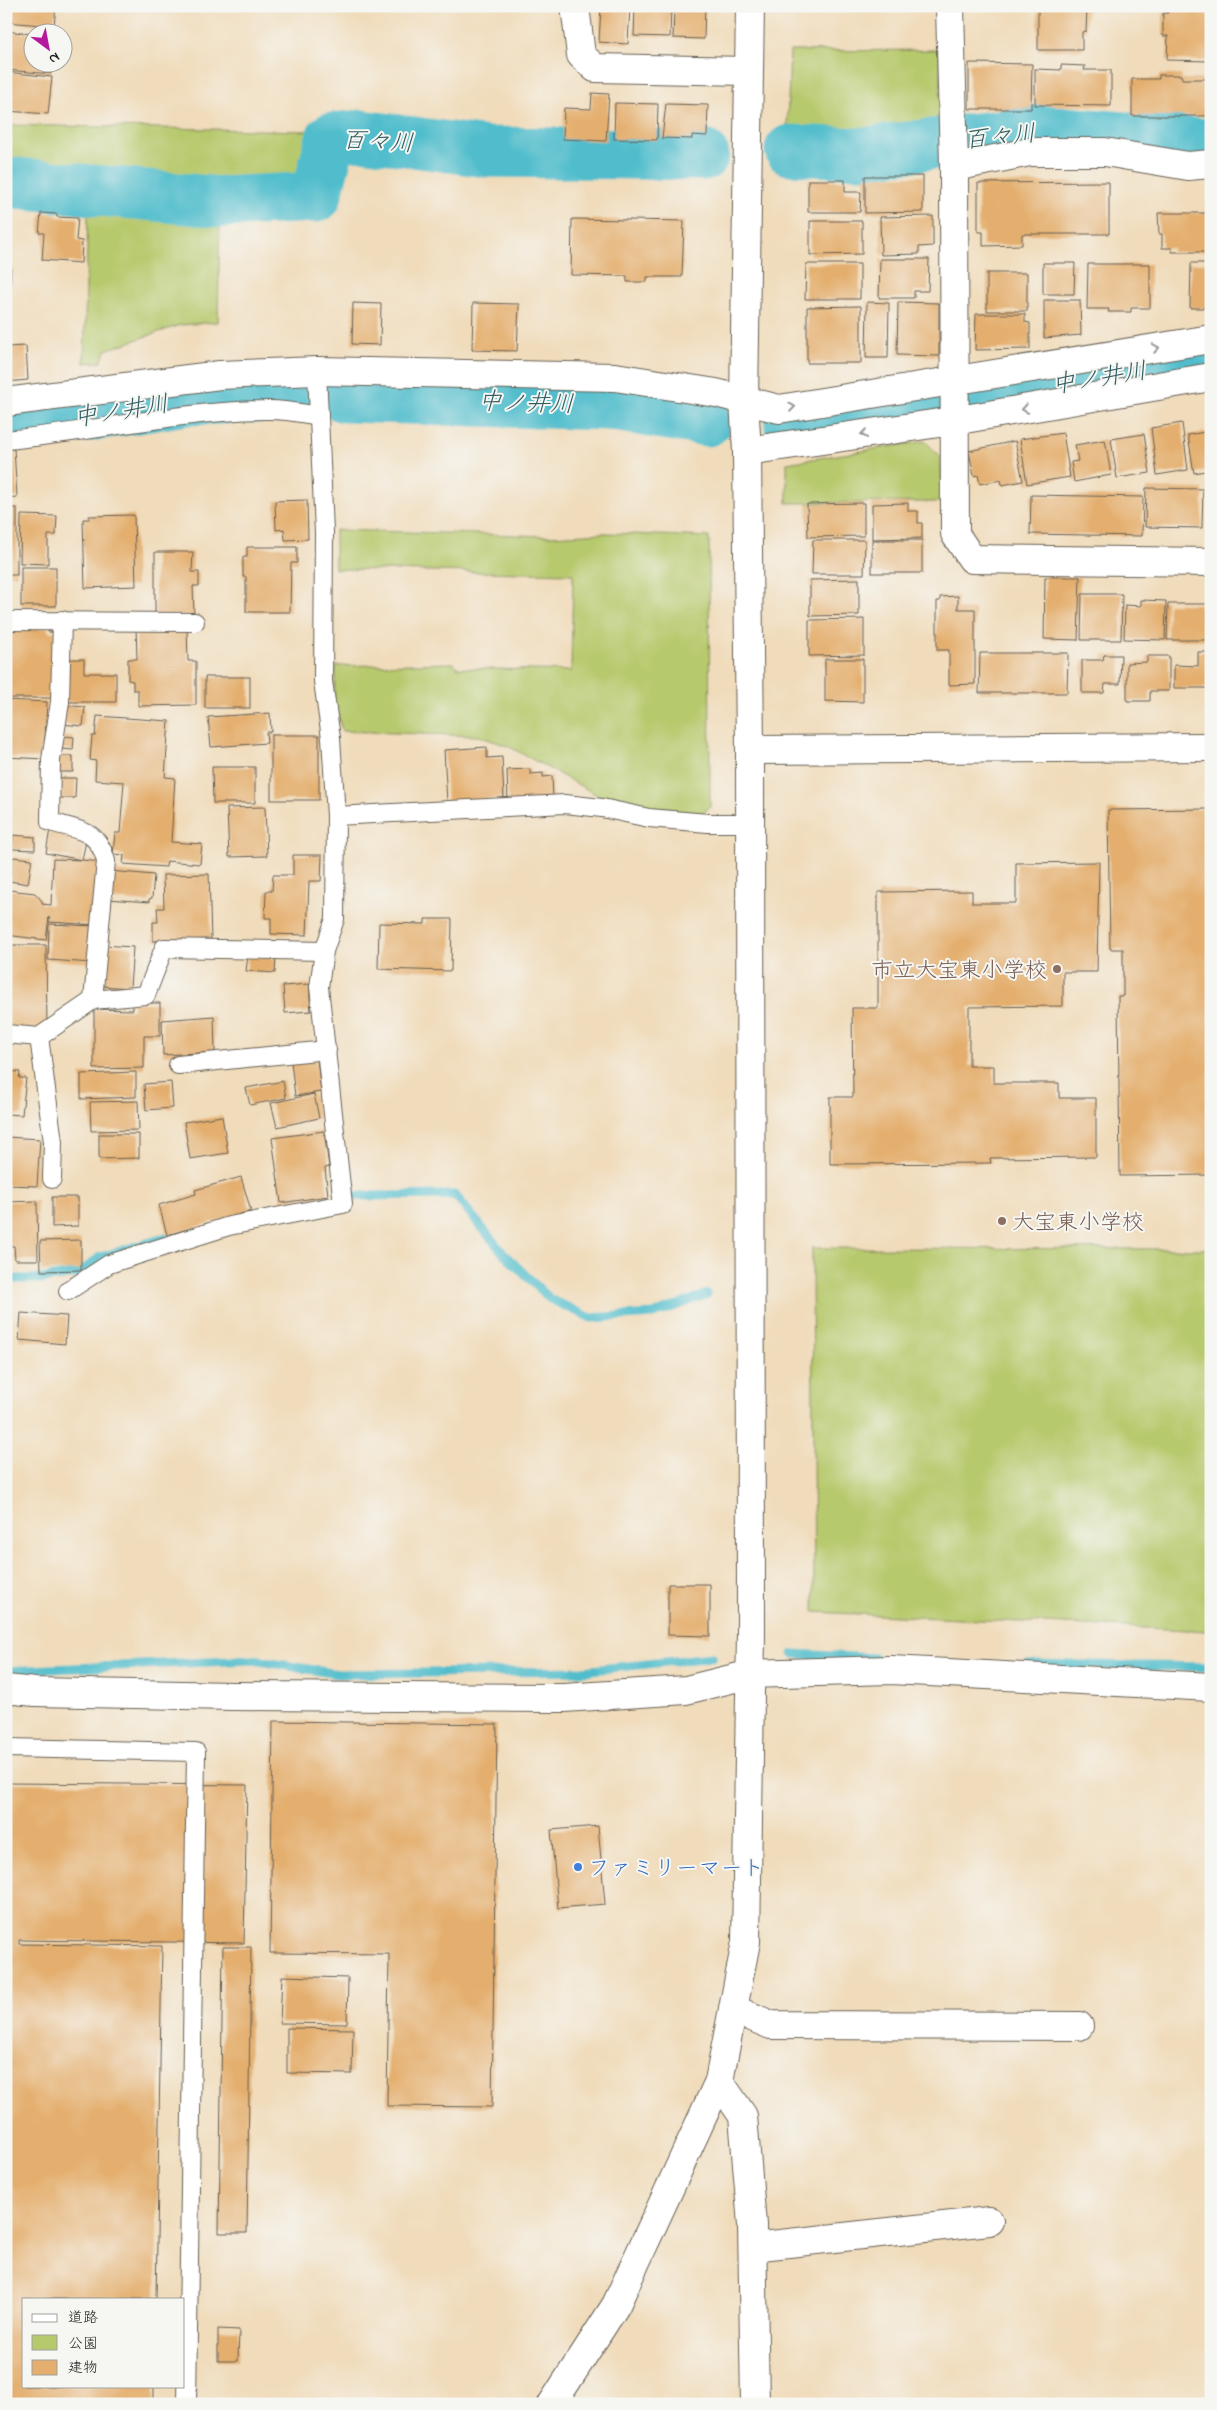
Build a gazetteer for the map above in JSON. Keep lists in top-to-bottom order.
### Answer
{
  "water": ["百々川", "中ノ井川"],
  "places": ["市立大宝東小学校", "大宝東小学校", "ファミリーマート"],
  "legend": ["道路", "公園", "建物"],
  "north": "bottom right"
}
